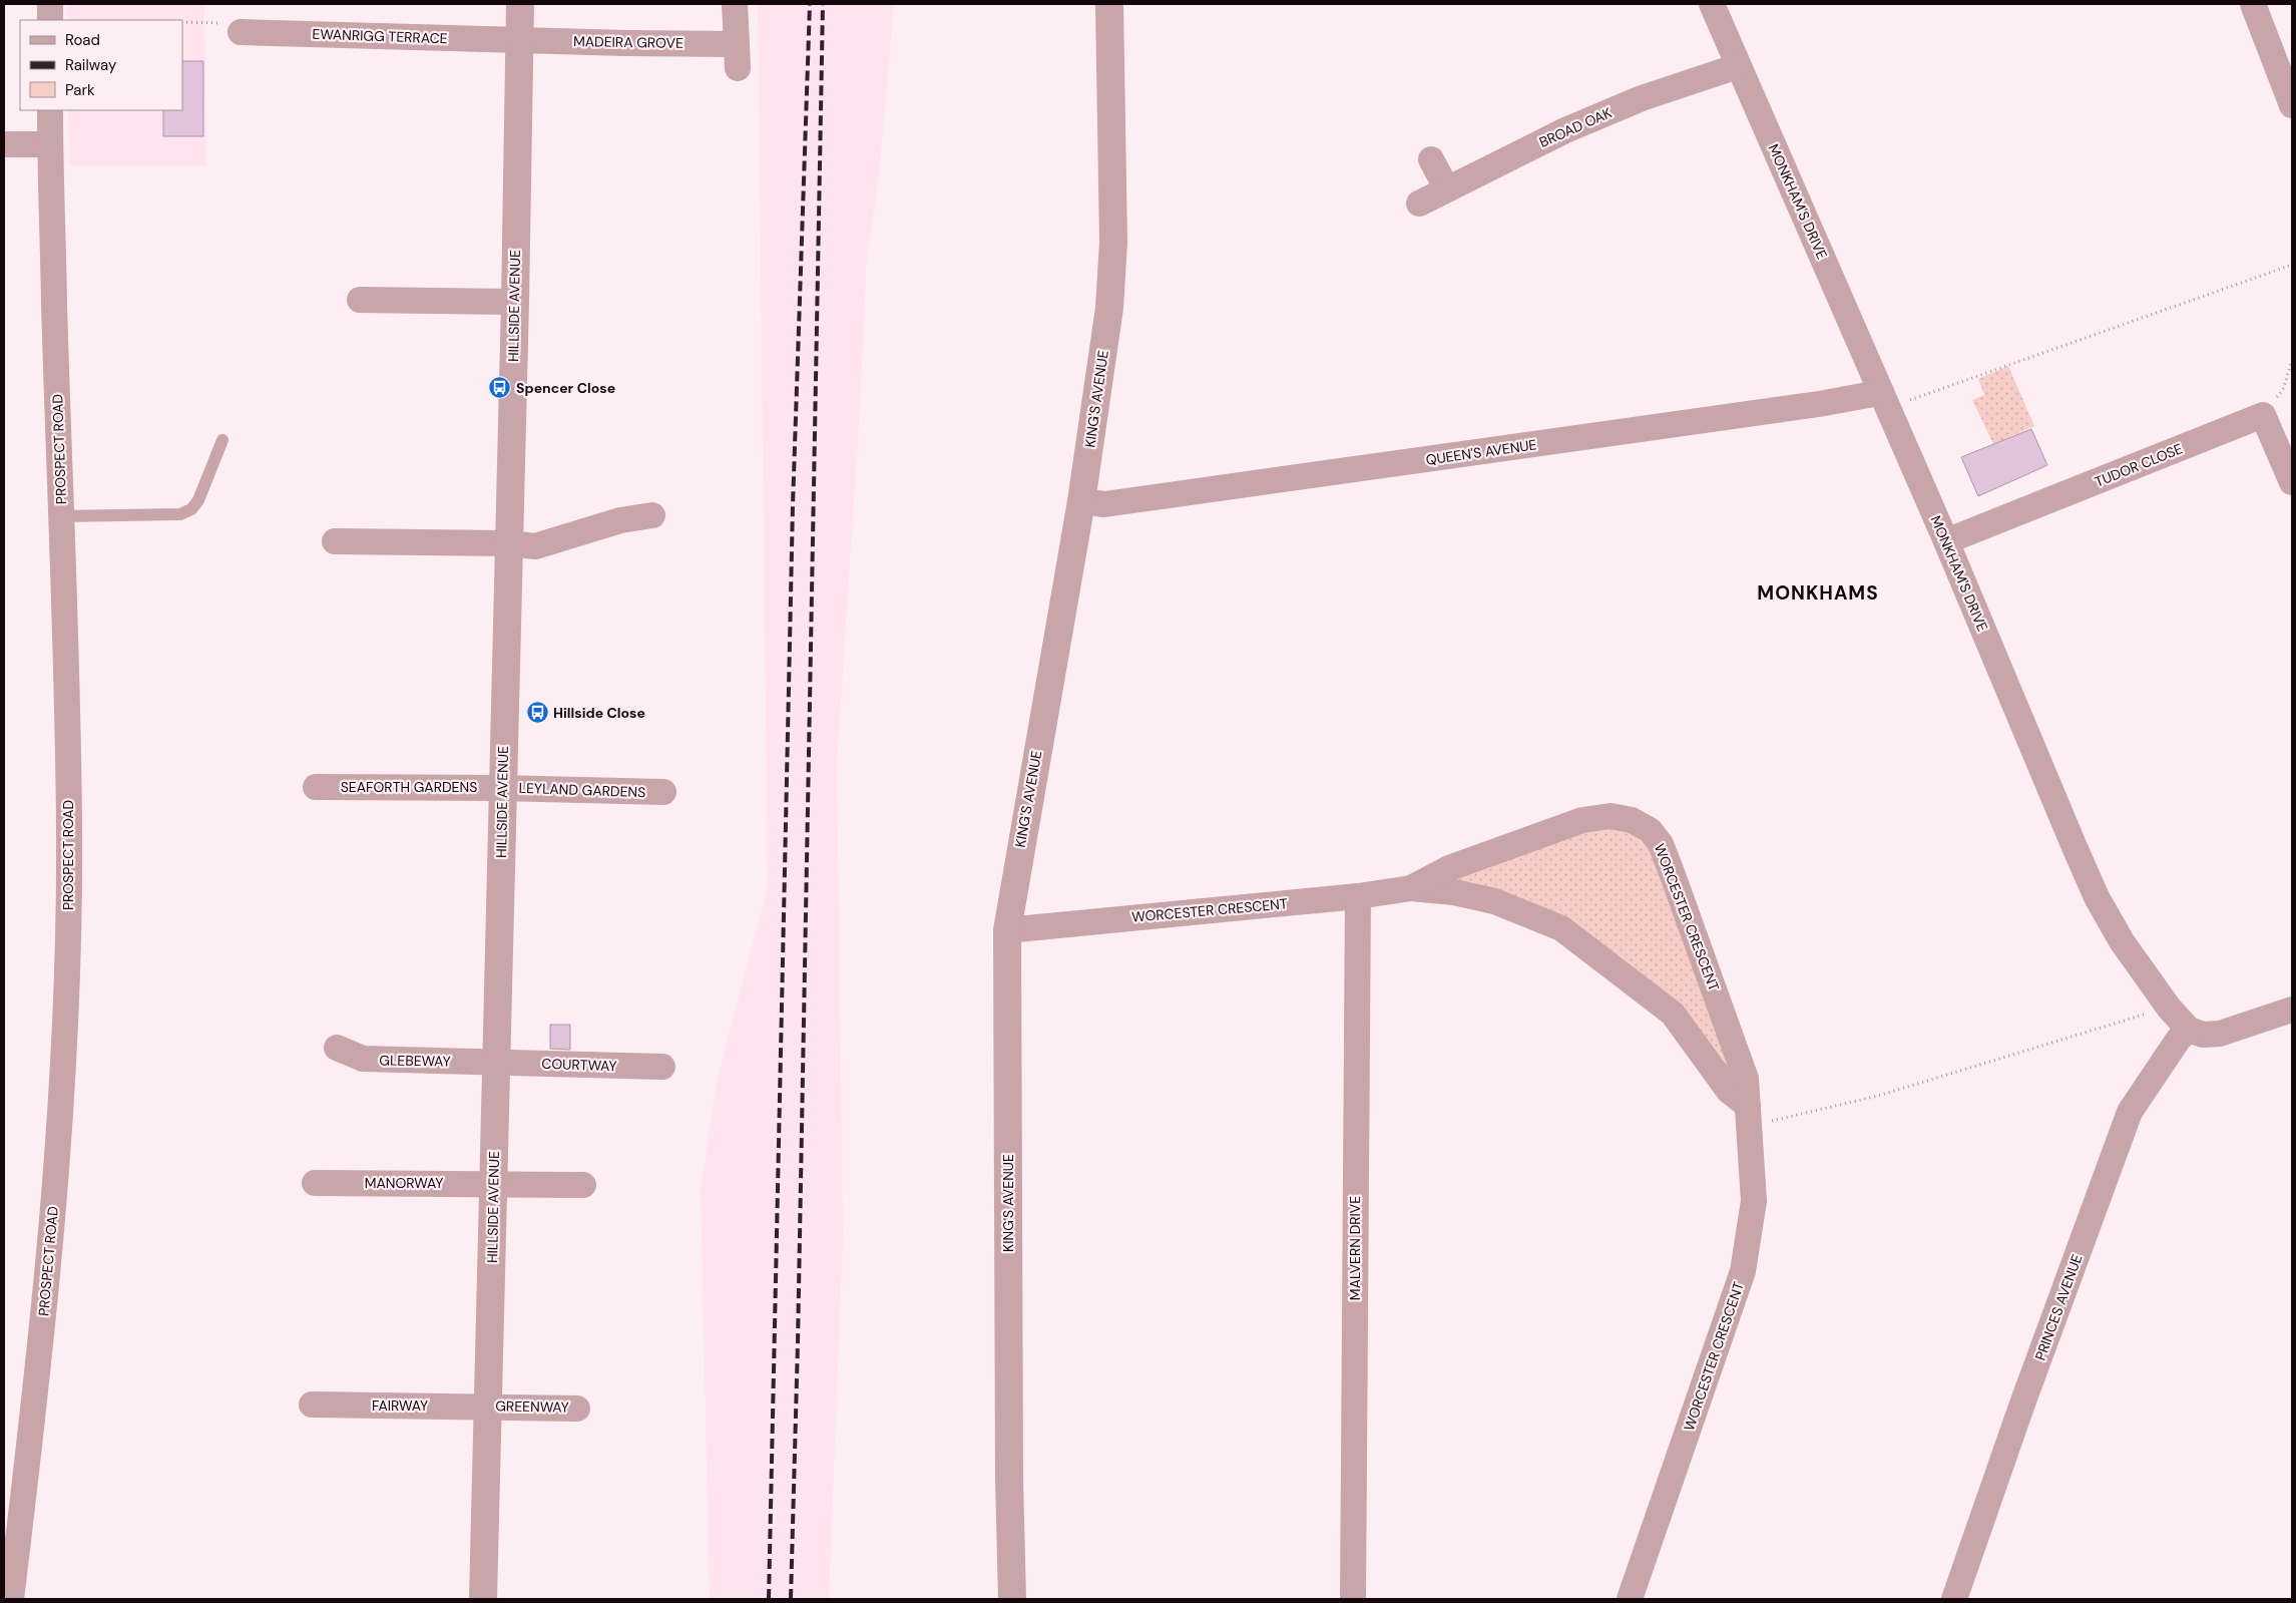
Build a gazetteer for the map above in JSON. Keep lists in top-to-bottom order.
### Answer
{
  "streets": {
    "street": [
      "EWANRIGG TERRACE",
      "MADEIRA GROVE",
      "BROAD OAK",
      "MONKHAM'S DRIVE",
      "HILLSIDE AVENUE",
      "KING'S AVENUE",
      "PROSPECT ROAD",
      "QUEEN'S AVENUE",
      "TUDOR CLOSE",
      "SEAFORTH GARDENS",
      "LEYLAND GARDENS",
      "WORCESTER CRESCENT",
      "GLEBEWAY",
      "COURTWAY",
      "MANORWAY",
      "MALVERN DRIVE",
      "PRINCES AVENUE",
      "FAIRWAY",
      "GREENWAY"
    ]
  },
  "crossings": [
    ["EWANRIGG TERRACE", "MADEIRA GROVE"],
    ["EWANRIGG TERRACE", "HILLSIDE AVENUE"],
    ["MADEIRA GROVE", "HILLSIDE AVENUE"],
    ["BROAD OAK", "MONKHAM'S DRIVE"],
    ["MONKHAM'S DRIVE", "QUEEN'S AVENUE"],
    ["MONKHAM'S DRIVE", "TUDOR CLOSE"],
    ["MONKHAM'S DRIVE", "PRINCES AVENUE"],
    ["HILLSIDE AVENUE", "SEAFORTH GARDENS"],
    ["HILLSIDE AVENUE", "LEYLAND GARDENS"],
    ["HILLSIDE AVENUE", "GLEBEWAY"],
    ["HILLSIDE AVENUE", "COURTWAY"],
    ["HILLSIDE AVENUE", "MANORWAY"],
    ["HILLSIDE AVENUE", "FAIRWAY"],
    ["HILLSIDE AVENUE", "GREENWAY"],
    ["KING'S AVENUE", "QUEEN'S AVENUE"],
    ["KING'S AVENUE", "WORCESTER CRESCENT"],
    ["SEAFORTH GARDENS", "LEYLAND GARDENS"],
    ["WORCESTER CRESCENT", "MALVERN DRIVE"],
    ["GLEBEWAY", "COURTWAY"],
    ["FAIRWAY", "GREENWAY"]
  ],
  "districts": ["MONKHAMS"],
  "places": {
    "bus stop": ["Spencer Close", "Hillside Close"]
  },
  "legend": ["Road", "Railway", "Park"]
}
